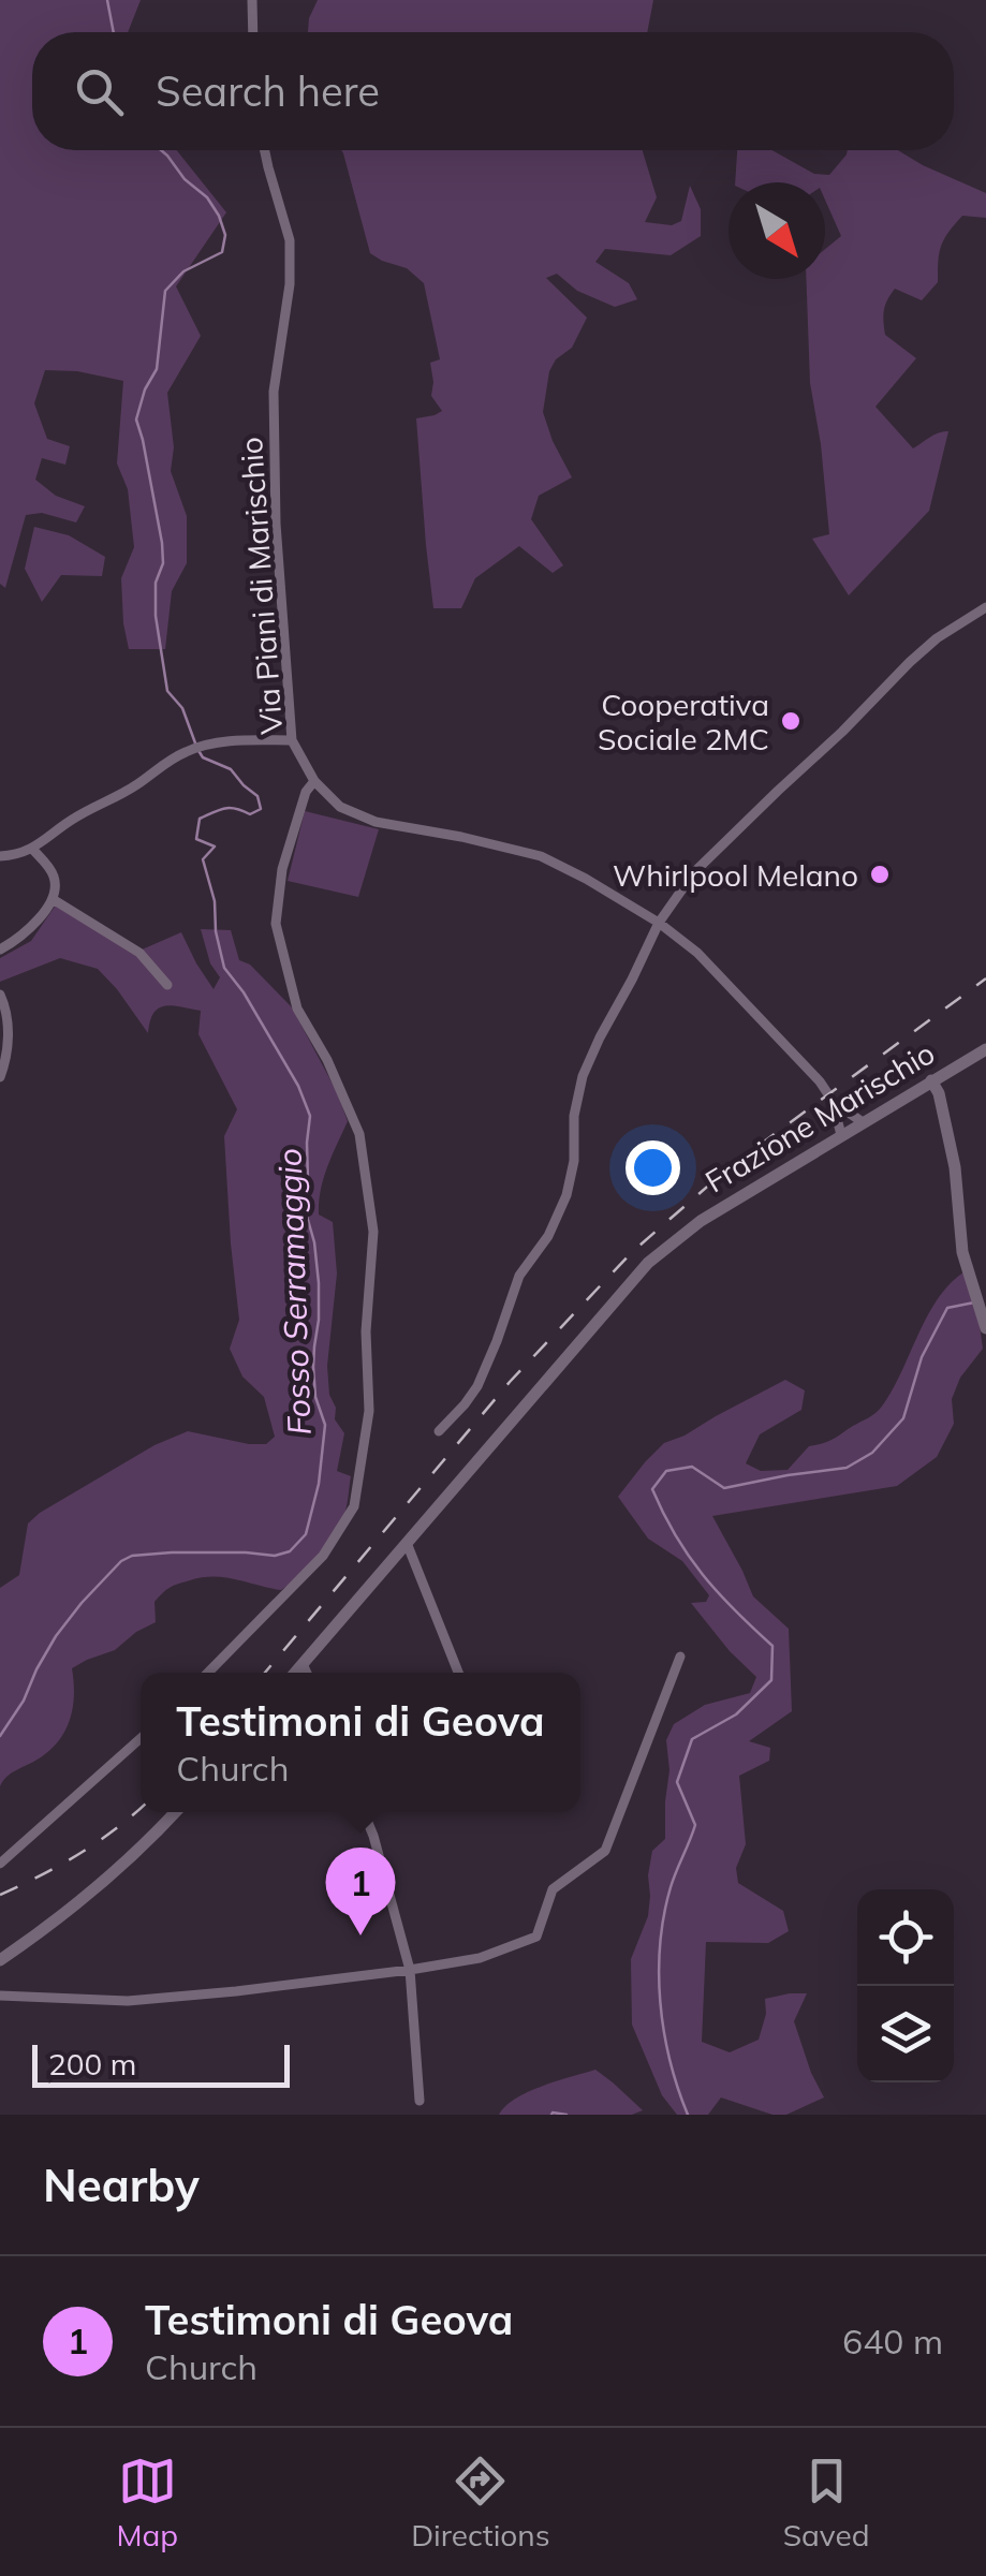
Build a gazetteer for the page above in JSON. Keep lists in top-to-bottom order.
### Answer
{
  "streets": {
    "main road": ["Frazione Marischio"],
    "street": ["Via Piani di Marischio"]
  },
  "water": ["Fosso Serramaggio"],
  "places": ["Cooperativa Sociale 2MC", "Whirlpool Melano"],
  "scale_bar": "200 m",
  "north": "bottom right",
  "page": {
    "search": "Search here",
    "popup": ["Testimoni di Geova", "Church"],
    "pins": "1",
    "scale": "200 m",
    "heading": "Nearby",
    "list": [
      {
        "mark": "1",
        "name": "Testimoni di Geova",
        "note": "Church",
        "value": "640 m"
      }
    ],
    "nav": ["Map", "Directions", "Saved"]
  }
}
